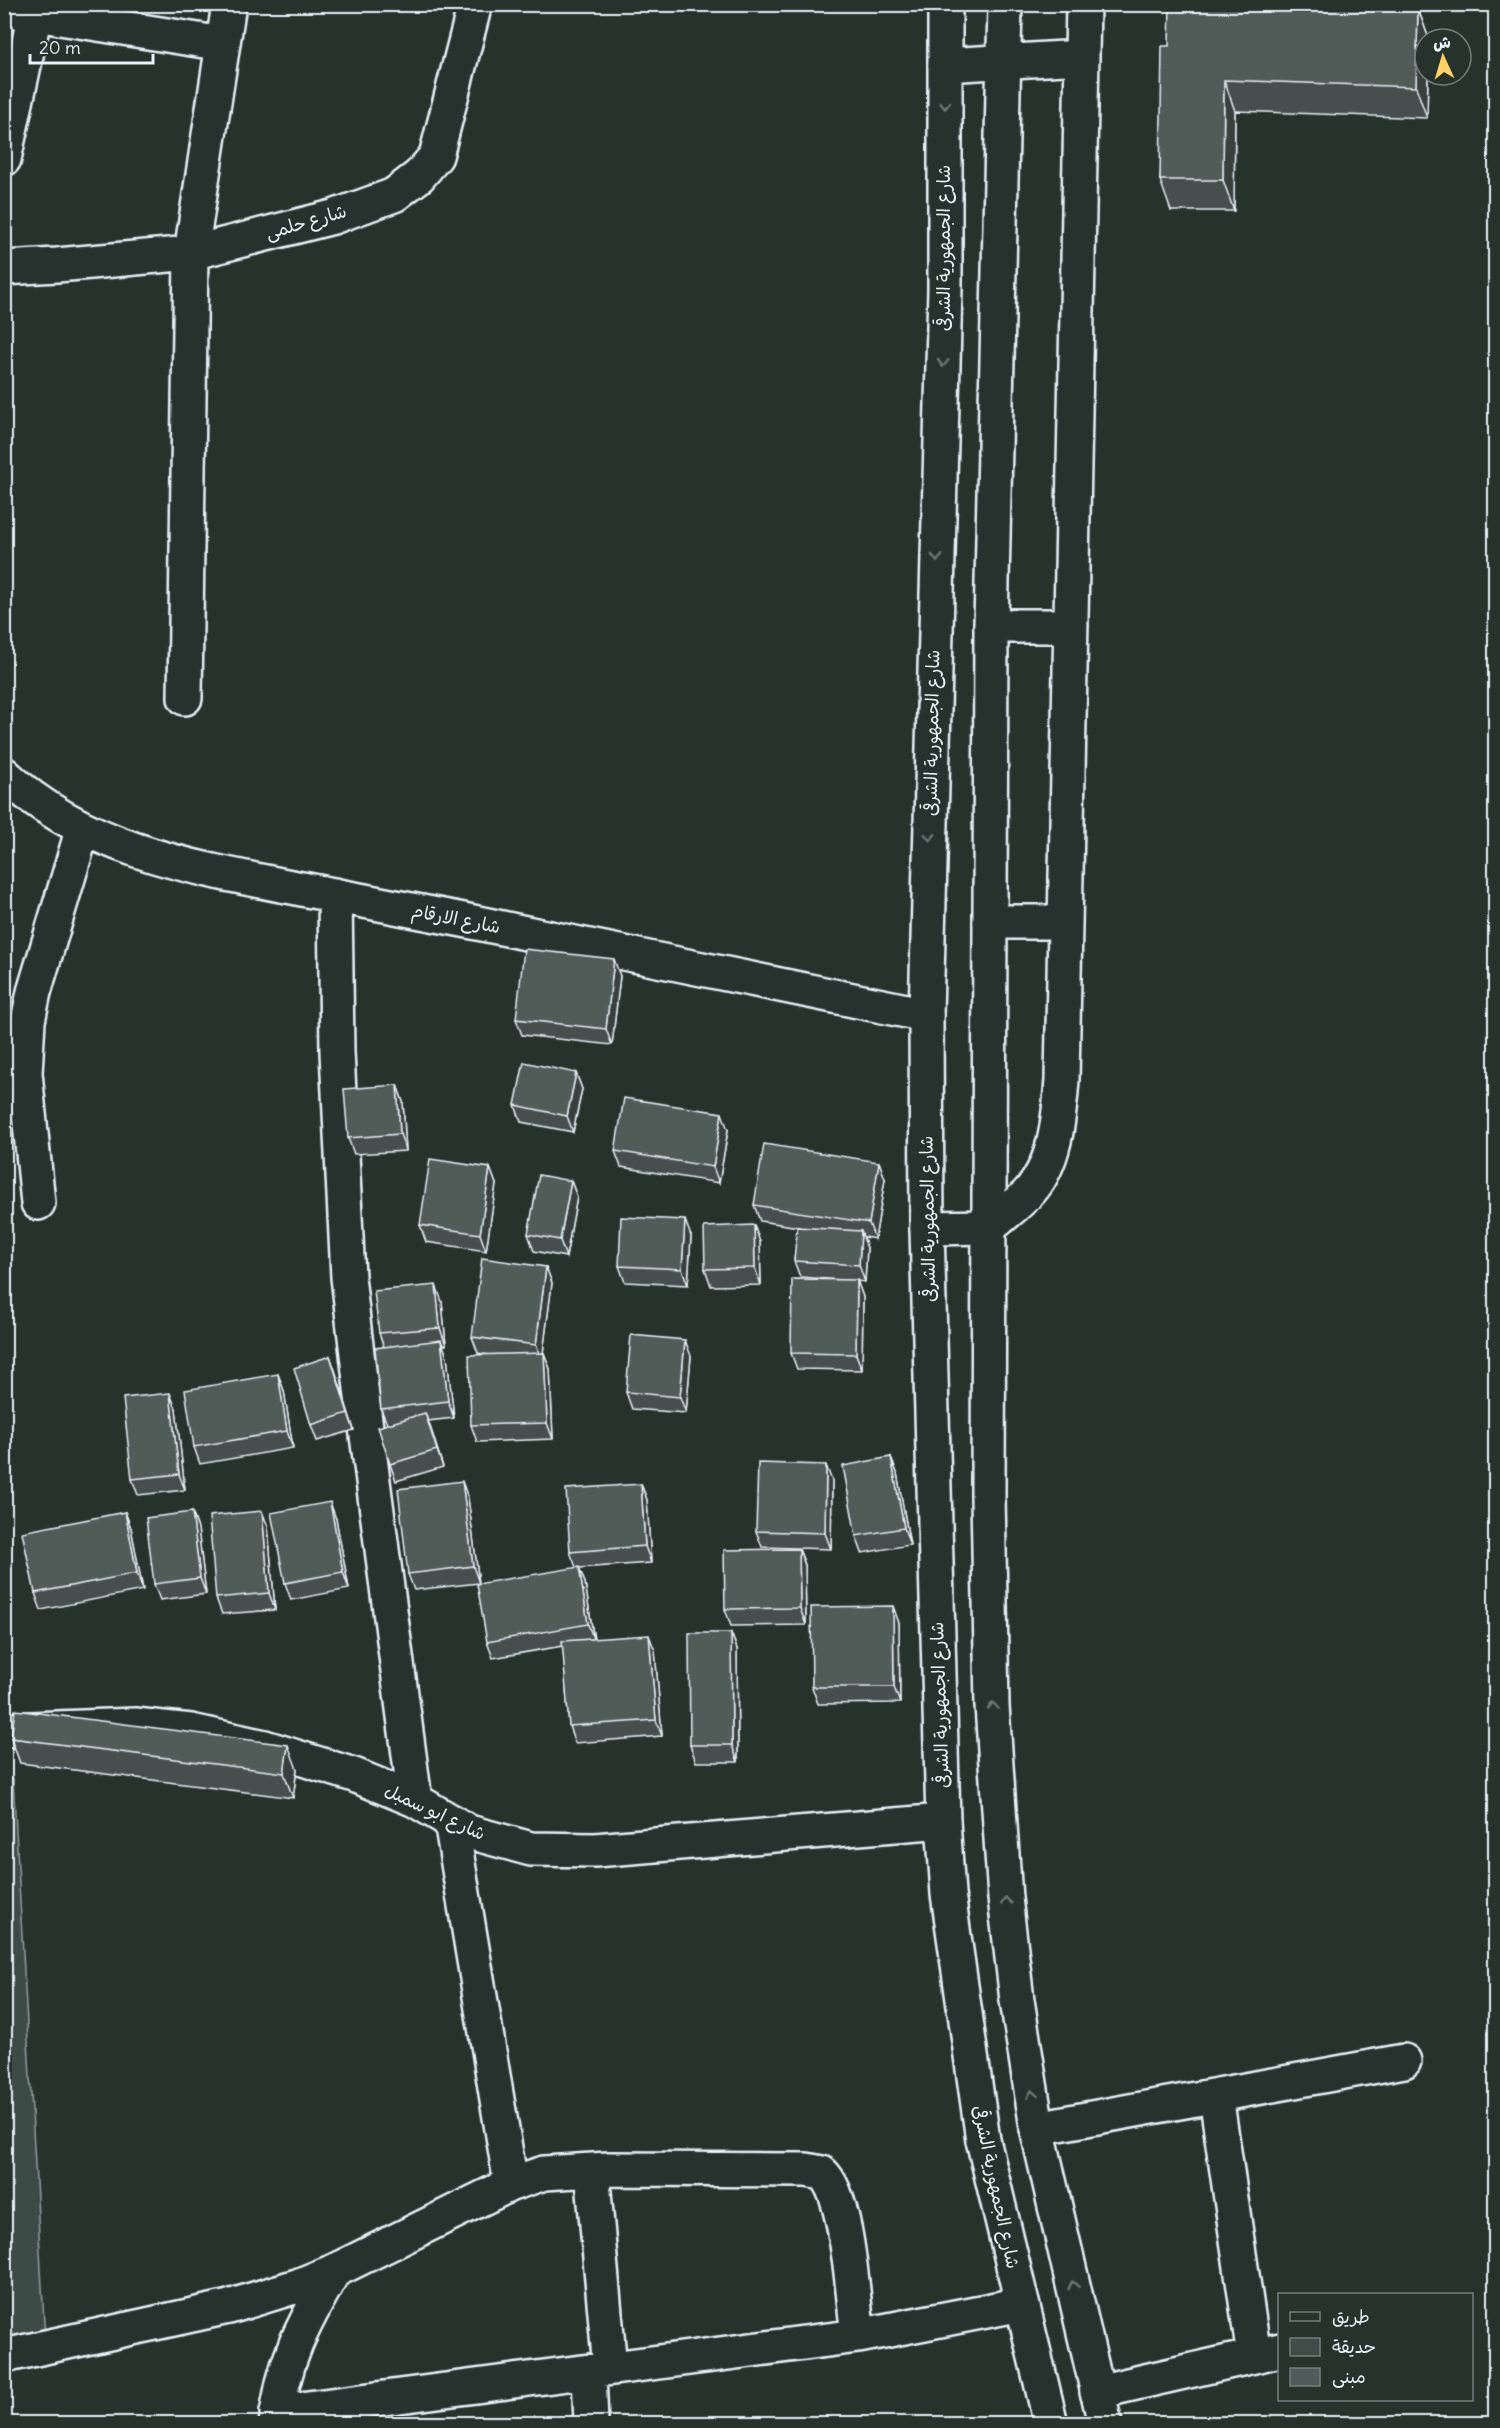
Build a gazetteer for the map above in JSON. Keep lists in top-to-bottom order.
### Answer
{
  "streets": {
    "street": [
      "شارع حلمى",
      "شارع الجمهورية الشرقى",
      "شارع الارقام",
      "شارع ابو سمبل"
    ]
  },
  "crossings": [
    ["شارع الجمهورية الشرقى", "شارع الارقام"],
    ["شارع الجمهورية الشرقى", "شارع ابو سمبل"]
  ],
  "legend": ["طريق", "حديقة", "مبنى"],
  "scale_bar": "20 m",
  "north": "top"
}
